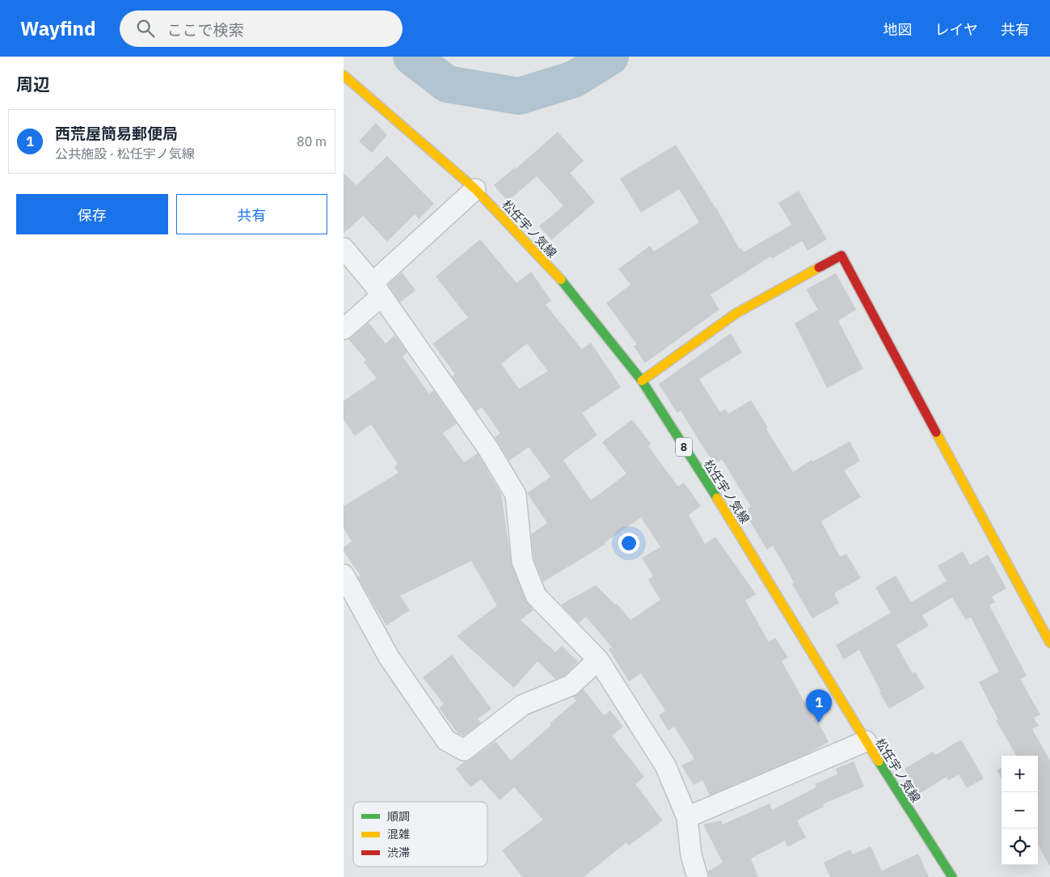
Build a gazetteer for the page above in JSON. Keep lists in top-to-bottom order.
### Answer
{
  "streets": {
    "main road": ["松任宇ノ気線", "8"]
  },
  "legend": ["順調", "混雑", "渋滞"],
  "page": {
    "header": "Wayfind",
    "search": "ここで検索",
    "nav": ["地図", "レイヤ", "共有"],
    "heading": "周辺",
    "list": [
      {
        "mark": "1",
        "name": "西荒屋簡易郵便局",
        "note": "公共施設 · 松任宇ノ気線",
        "value": "80 m"
      }
    ],
    "buttons": ["保存", "共有"],
    "pins": "1",
    "map_buttons": ["+", "−"]
  }
}
